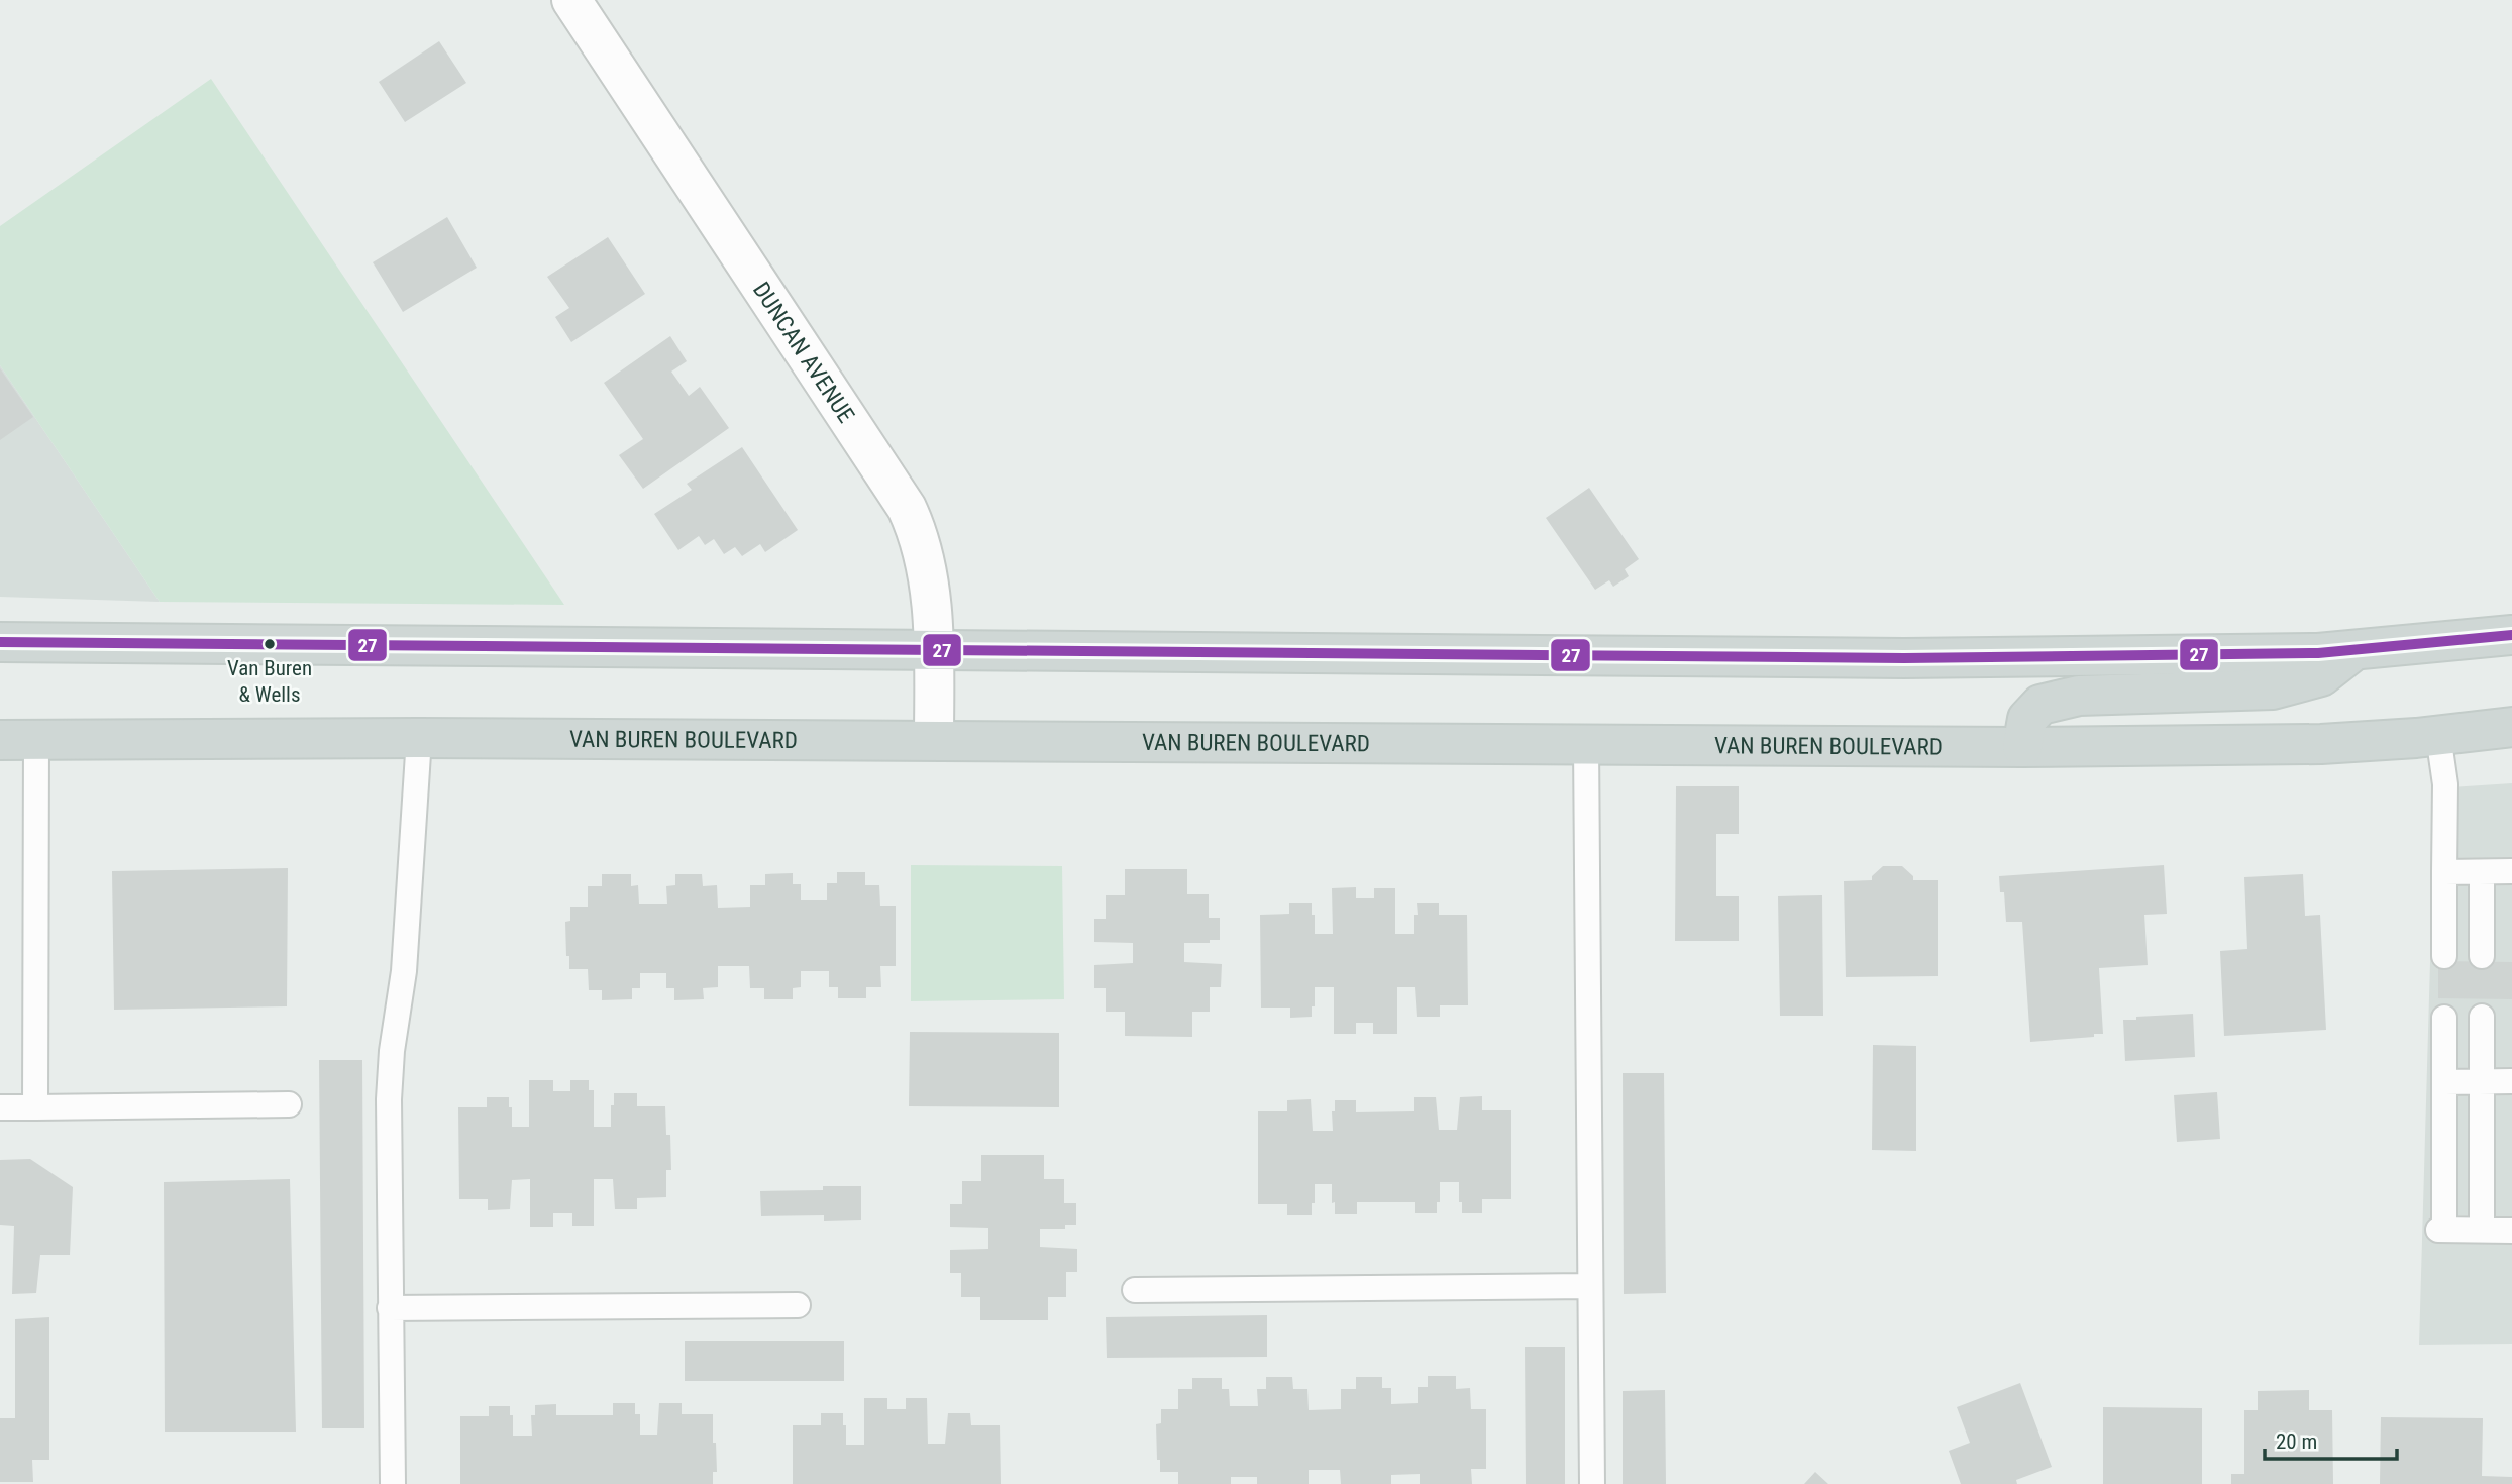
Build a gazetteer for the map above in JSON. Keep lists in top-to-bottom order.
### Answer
{
  "streets": {
    "main road": ["VAN BUREN BOULEVARD"],
    "street": ["DUNCAN AVENUE"]
  },
  "crossings": [
    ["DUNCAN AVENUE", "VAN BUREN BOULEVARD"]
  ],
  "places": ["Van Buren & Wells"],
  "lines": ["transit line 27"],
  "scale_bar": "20 m"
}
